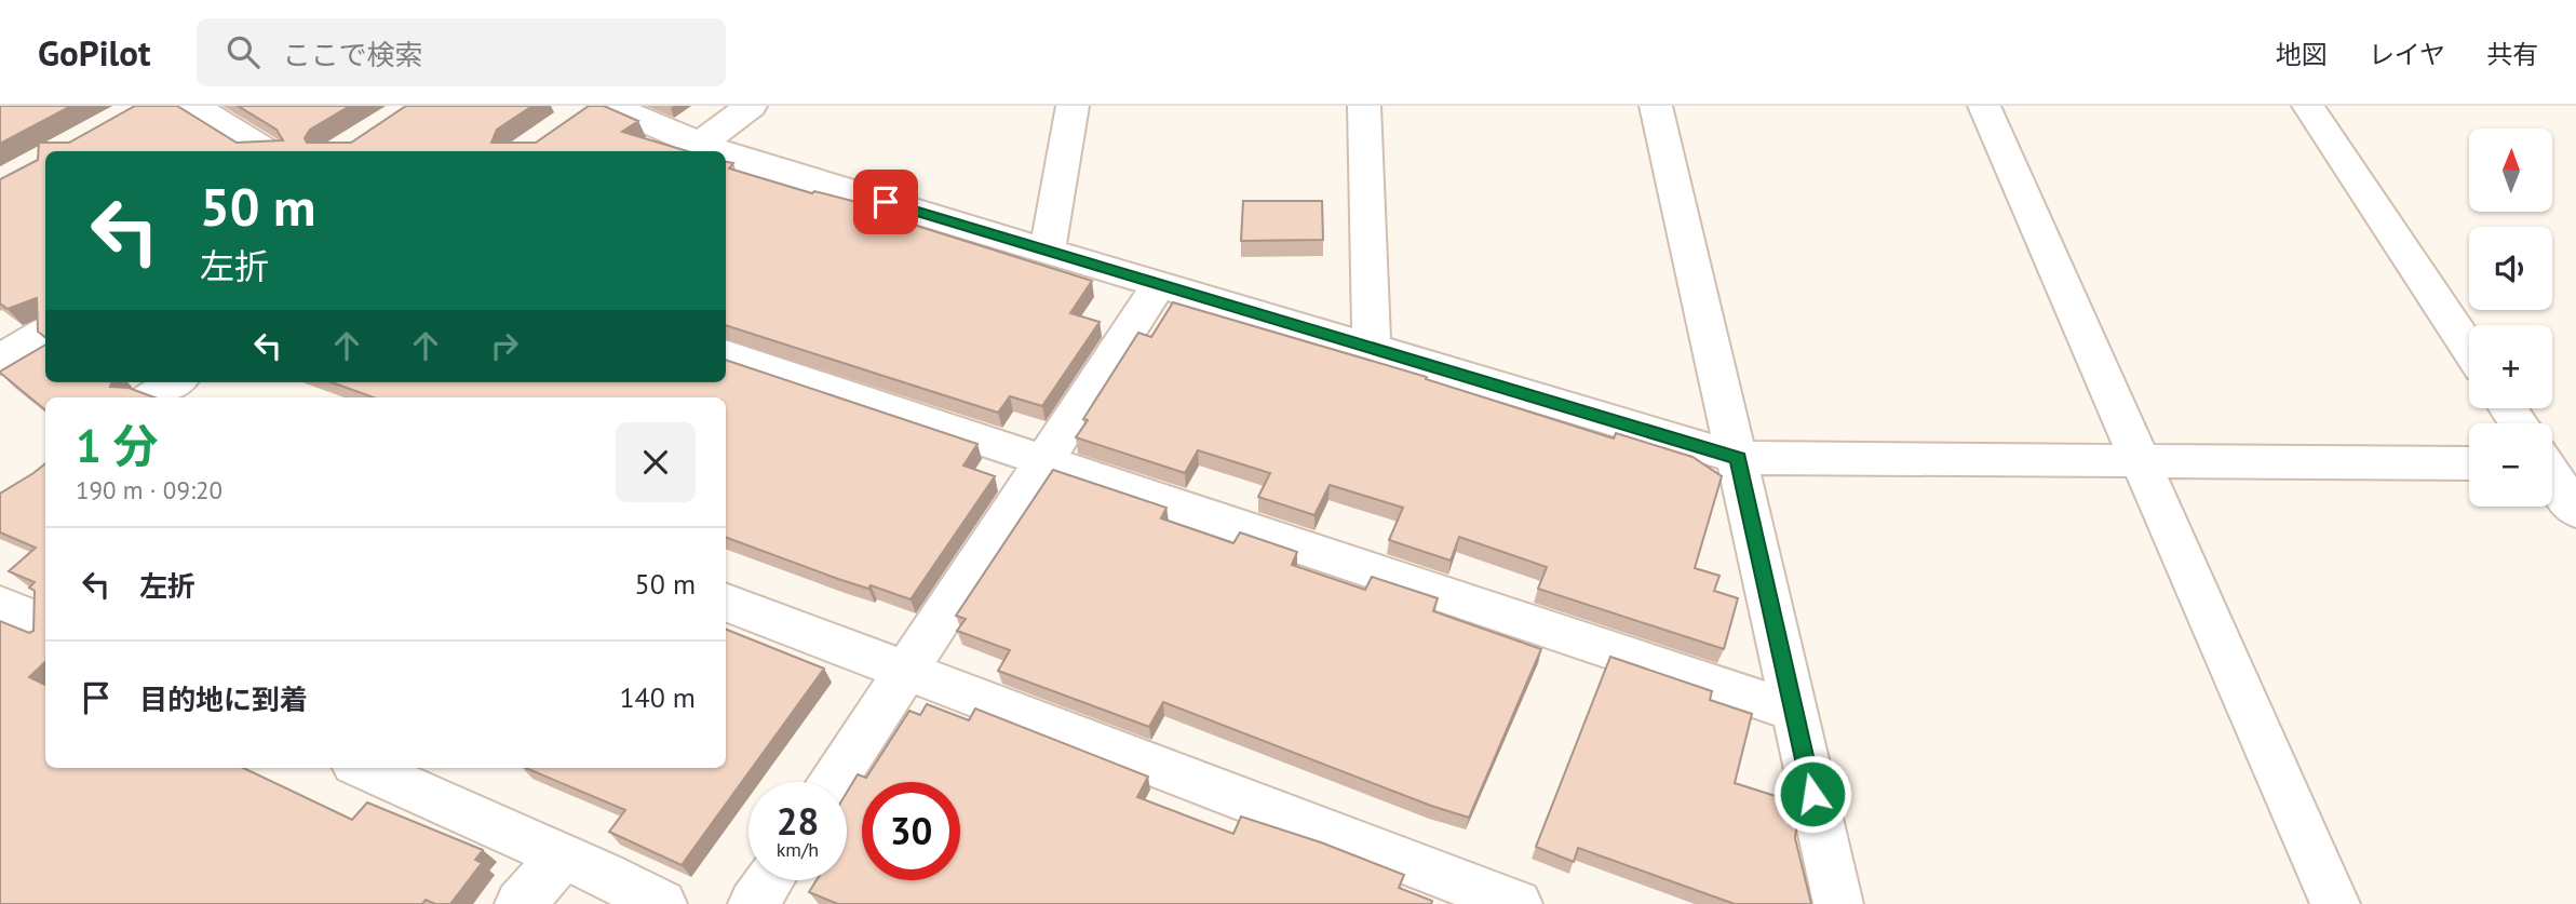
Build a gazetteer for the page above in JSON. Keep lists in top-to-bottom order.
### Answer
{
  "north": "top",
  "page": {
    "header": "GoPilot",
    "search": "ここで検索",
    "nav": ["地図", "レイヤ", "共有"],
    "map_buttons": ["+", "−"],
    "turn": ["50 m", "左折"],
    "heading": ["1 分", "190 m · 09:20"],
    "list": [
      {
        "name": "左折",
        "value": "50 m"
      },
      {
        "name": "目的地に到着",
        "value": "140 m"
      }
    ],
    "speed": "28 km/h",
    "limit": "30"
  }
}
